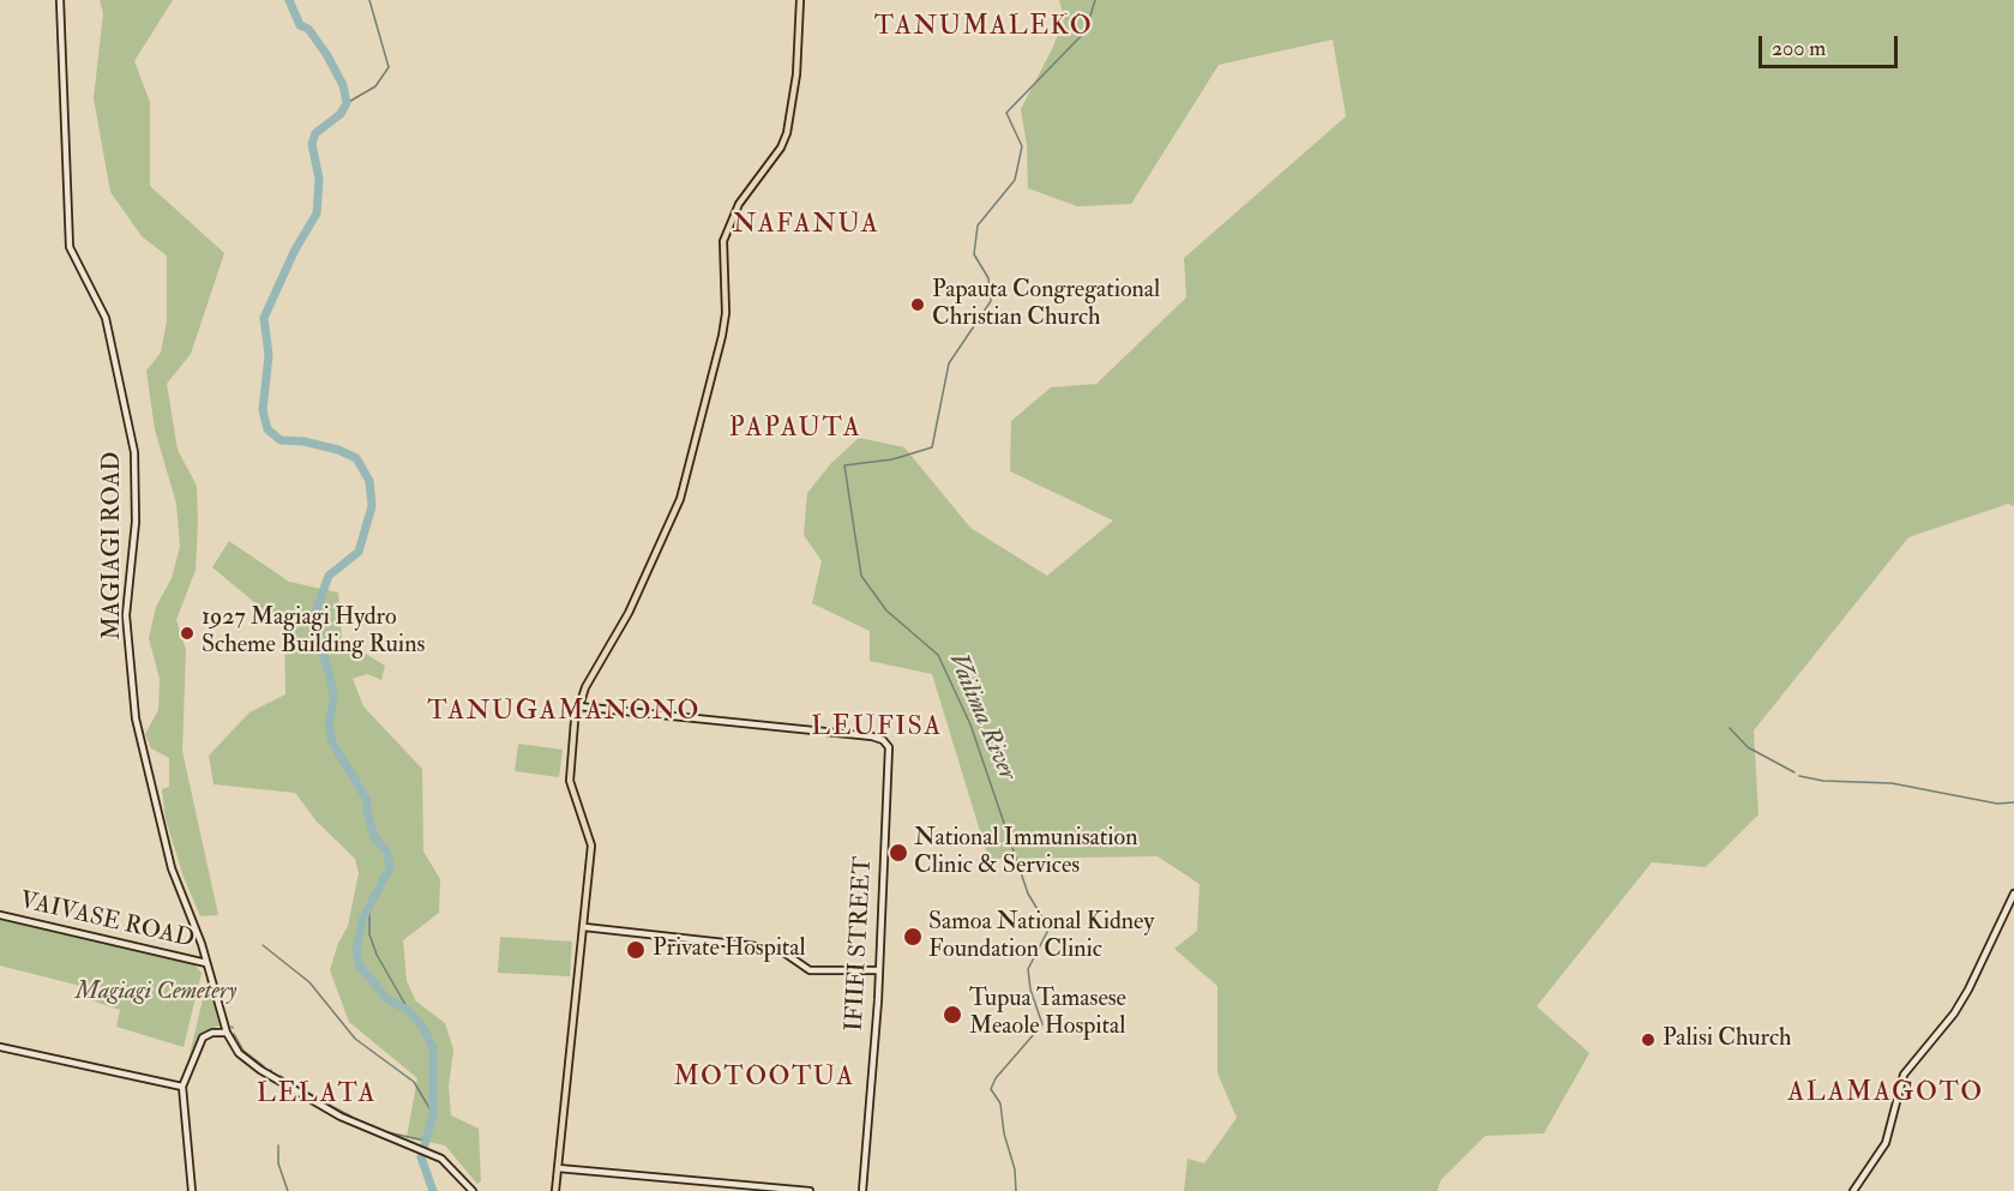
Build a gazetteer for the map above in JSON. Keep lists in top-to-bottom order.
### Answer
{
  "streets": {
    "main road": ["MAGIAGI ROAD", "VAIVASE ROAD", "IFIIFI STREET"]
  },
  "crossings": [
    ["MAGIAGI ROAD", "VAIVASE ROAD"]
  ],
  "districts": [
    "TANUMALEKO",
    "NAFANUA",
    "PAPAUTA",
    "TANUGAMANONO",
    "LEUFISA",
    "MOTOOTUA",
    "ALAMAGOTO",
    "LELATA"
  ],
  "water": ["Vailima River"],
  "parks": ["Magiagi Cemetery"],
  "places": [
    "Papauta Congregational Christian Church",
    "1927 Magiagi Hydro Scheme Building Ruins",
    "National Immunisation Clinic & Services",
    "Samoa National Kidney Foundation Clinic",
    "Private Hospital",
    "Tupua Tamasese Meaole Hospital",
    "Palisi Church"
  ],
  "scale_bar": "200 m"
}
